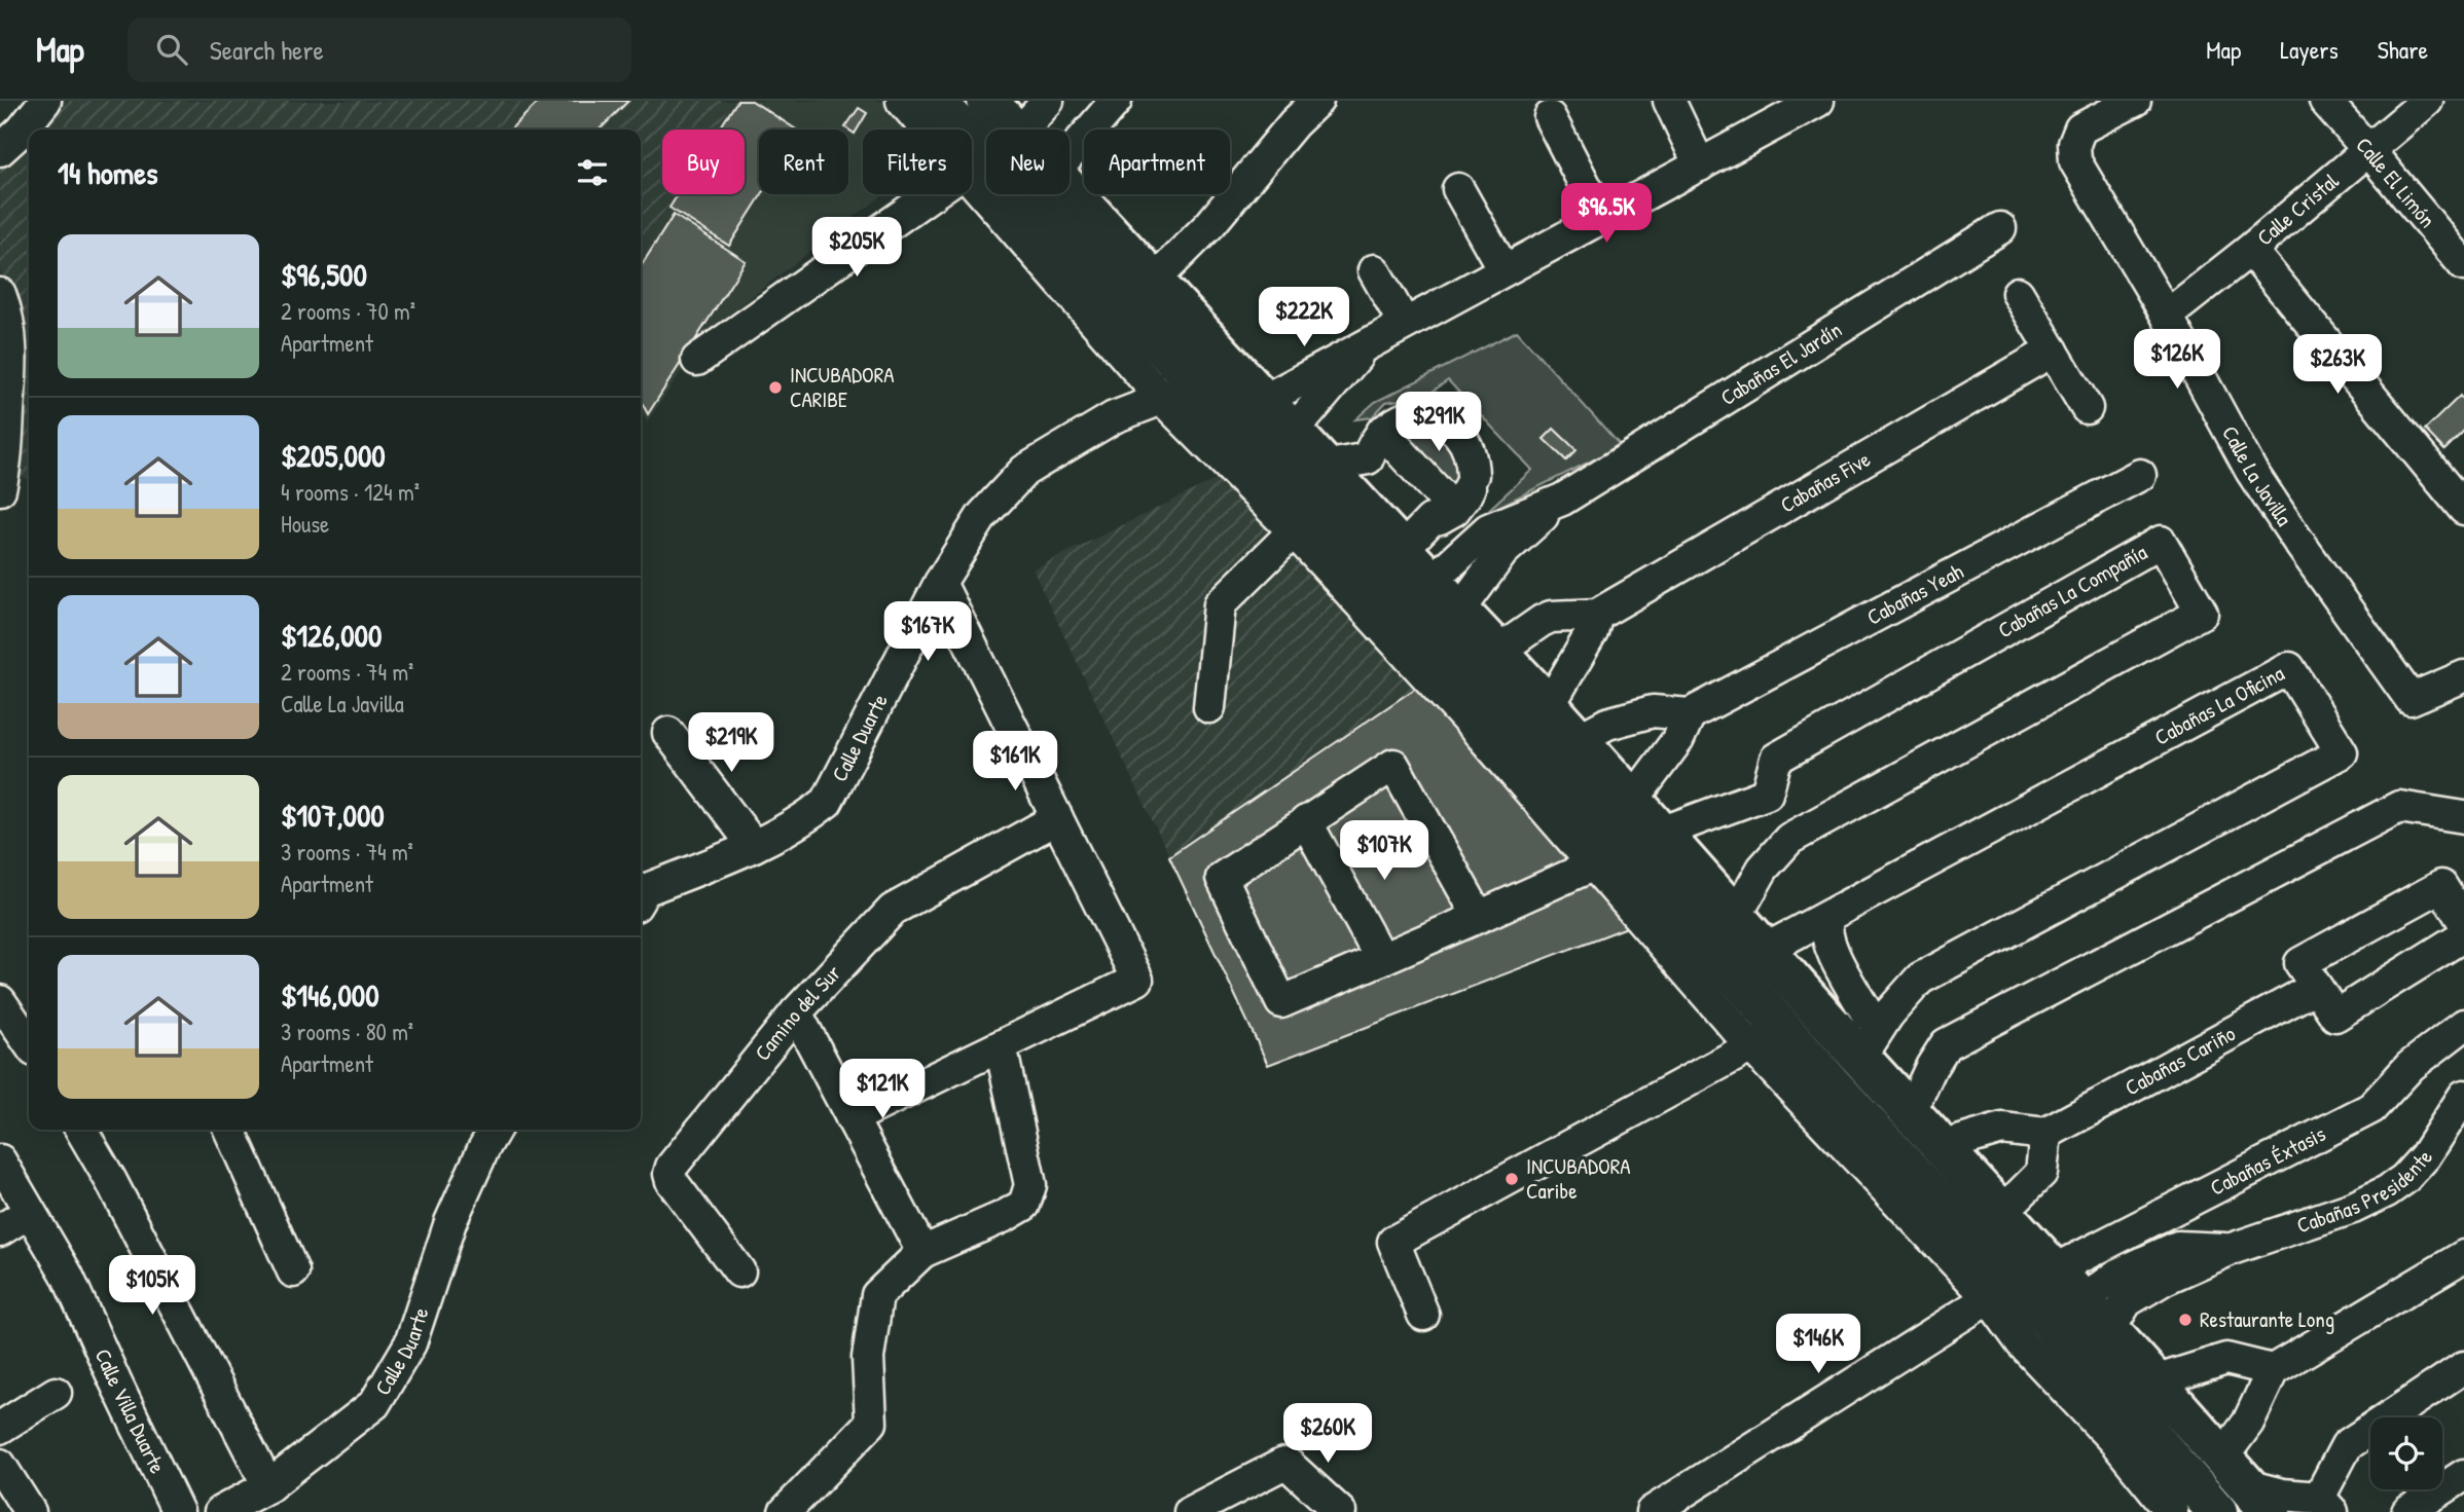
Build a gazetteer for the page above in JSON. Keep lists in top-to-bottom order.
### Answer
{
  "streets": {
    "street": [
      "Calle El Limón",
      "Calle Cristal",
      "Cabañas El Jardín",
      "Calle La Javilla",
      "Cabañas Five",
      "Cabañas La Compañía",
      "Cabañas Yeah",
      "Cabañas La Oficina",
      "Calle Duarte",
      "Camino del Sur",
      "Cabañas Cariño",
      "Cabañas Éxtasis",
      "Cabañas Presidente",
      "Calle Villa Duarte"
    ]
  },
  "crossings": [
    ["Calle El Limón", "Calle Cristal"],
    ["Calle Cristal", "Calle La Javilla"]
  ],
  "places": ["INCUBADORA CARIBE", "INCUBADORA Caribe", "Restaurante Long"],
  "page": {
    "header": "Map",
    "search": "Search here",
    "nav": ["Map", "Layers", "Share"],
    "chip": [
      "Buy",
      "Rent",
      "Filters",
      "New",
      "Apartment"
    ],
    "heading": "14 homes",
    "price": [
      "$96.5K",
      "$205K",
      "$222K",
      "$126K",
      "$263K",
      "$291K",
      "$167K",
      "$219K",
      "$161K",
      "$107K",
      "$121K",
      "$105K",
      "$146K",
      "$260K"
    ],
    "list": [
      {
        "name": "$96,500",
        "note": "2 rooms · 70 m² · Apartment"
      },
      {
        "name": "$205,000",
        "note": "4 rooms · 124 m² · House"
      },
      {
        "name": "$126,000",
        "note": "2 rooms · 74 m² · Calle La Javilla"
      },
      {
        "name": "$107,000",
        "note": "3 rooms · 74 m² · Apartment"
      },
      {
        "name": "$146,000",
        "note": "3 rooms · 80 m² · Apartment"
      }
    ]
  }
}
